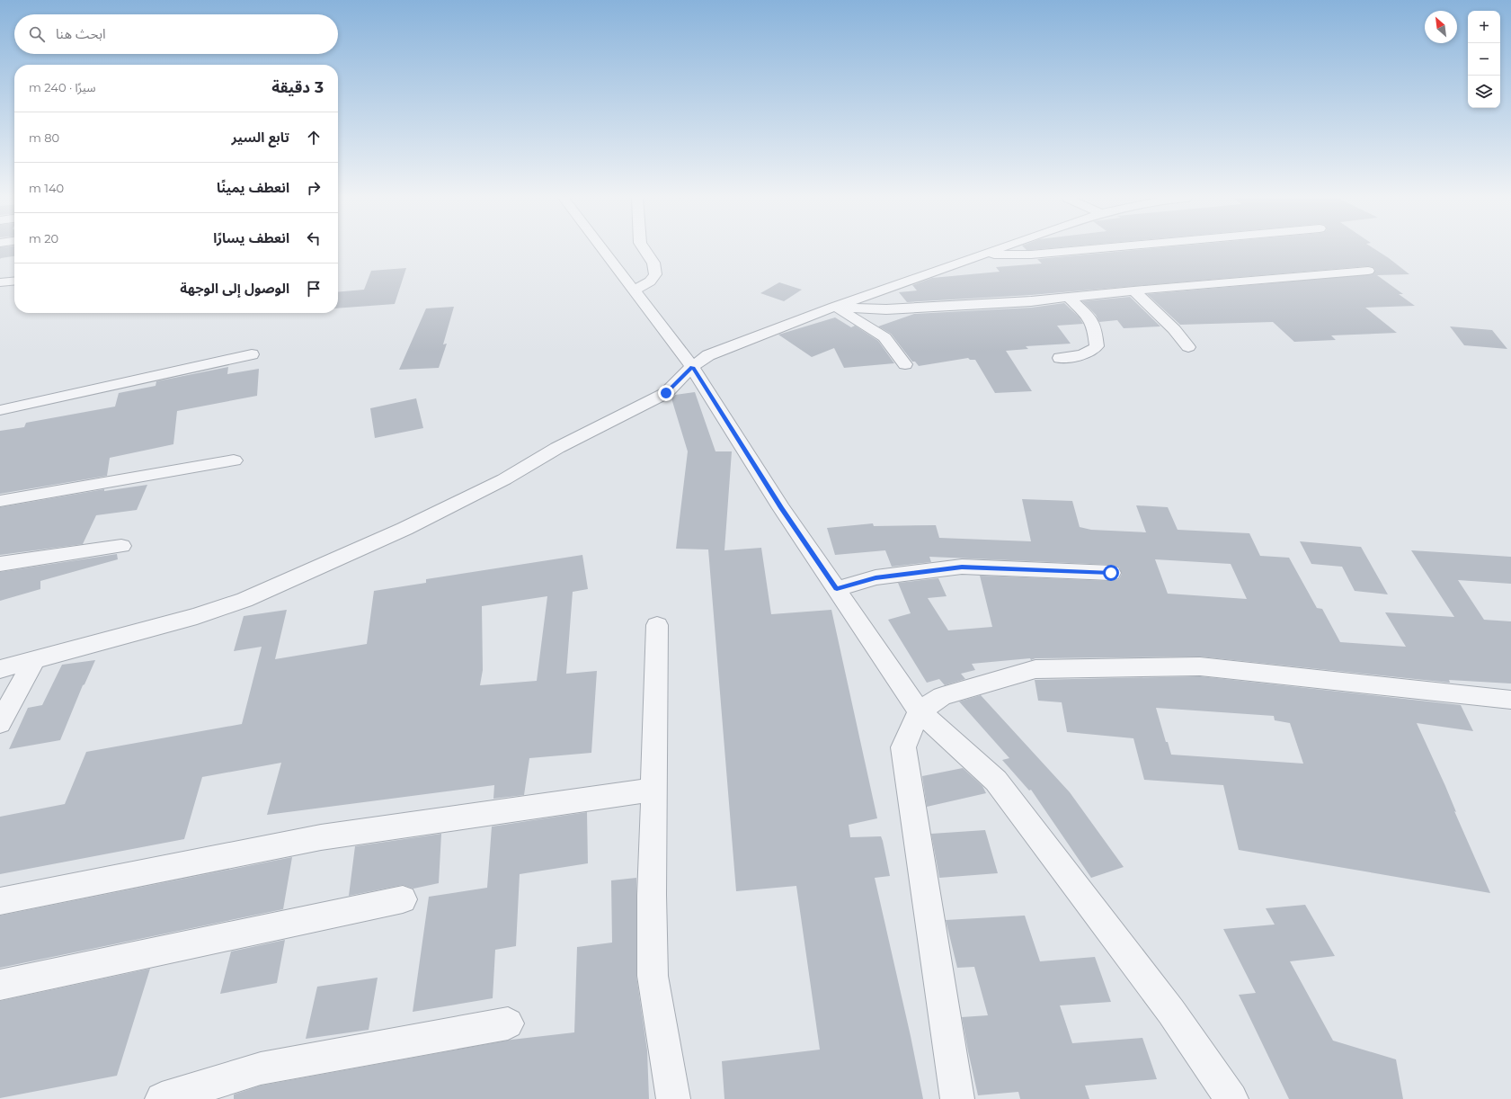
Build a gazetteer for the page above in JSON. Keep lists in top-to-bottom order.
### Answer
{
  "north": "top left",
  "page": {
    "map_buttons": ["+", "−"],
    "search": "ابحث هنا",
    "heading": ["3 دقيقة", "سيرًا · 240 m"],
    "list": [
      ["تابع السير", "80 m"],
      ["انعطف يمينًا", "140 m"],
      ["انعطف يسارًا", "20 m"],
      "الوصول إلى الوجهة"
    ]
  }
}
